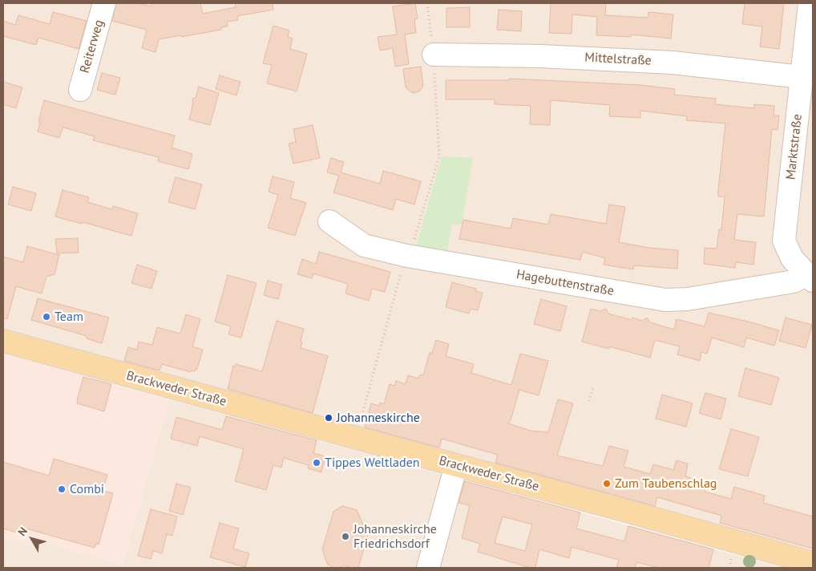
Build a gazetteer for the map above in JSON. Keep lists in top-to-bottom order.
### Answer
{
  "streets": {
    "main road": ["Brackweder Straße"],
    "street": [
      "Reiterweg",
      "Mittelstraße",
      "Marktstraße",
      "Hagebuttenstraße"
    ]
  },
  "crossings": [
    ["Mittelstraße", "Marktstraße"],
    ["Marktstraße", "Hagebuttenstraße"]
  ],
  "places": [
    "Team",
    "Johanneskirche",
    "Tippes Weltladen",
    "Zum Taubenschlag",
    "Combi",
    "Johanneskirche Friedrichsdorf"
  ],
  "north": "top left"
}
